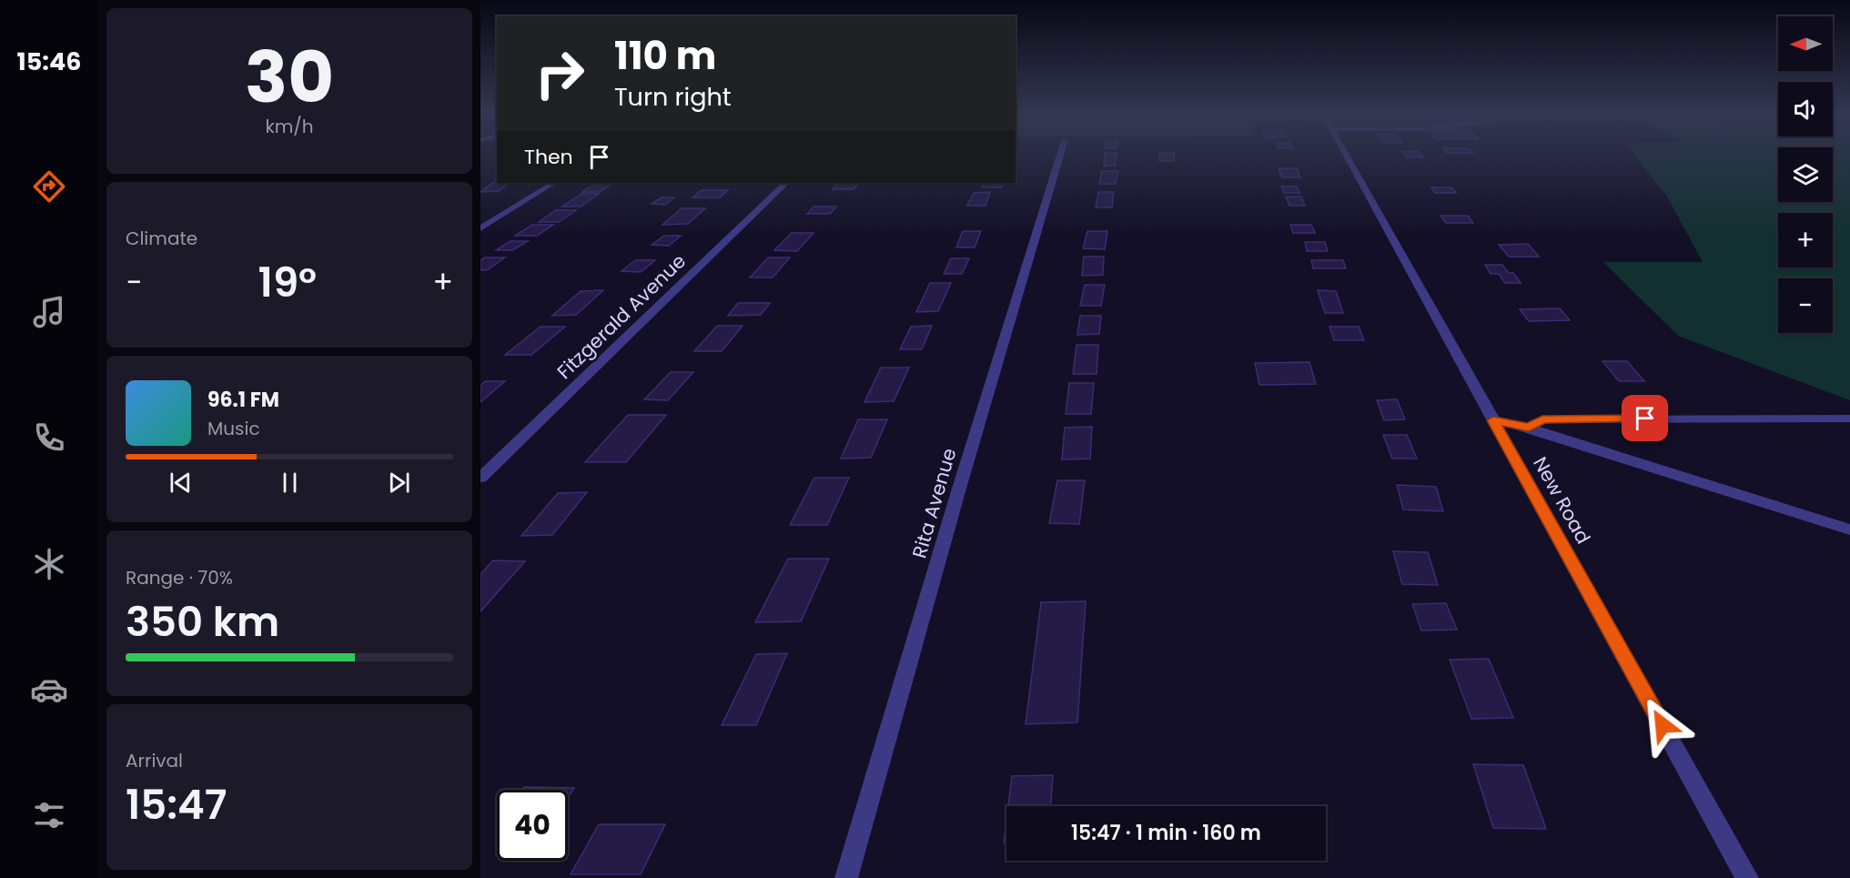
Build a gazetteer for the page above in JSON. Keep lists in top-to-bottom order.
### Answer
{
  "streets": {
    "street": ["Fitzgerald Avenue", "New Road", "Rita Avenue"]
  },
  "north": "left",
  "page": {
    "tabs": "15:46",
    "tile": [
      ["30", "km/h"],
      "Climate",
      ["Range · 70%", "350 km"],
      ["Arrival", "15:47"]
    ],
    "map_buttons": ["+", "−"],
    "turn": ["110 m", "Turn right"],
    "then": "Then",
    "heat": ["−", "19°", "+"],
    "song": ["96.1 FM", "Music"],
    "limit": "40",
    "trip": "15:47 · 1 min · 160 m"
  }
}
